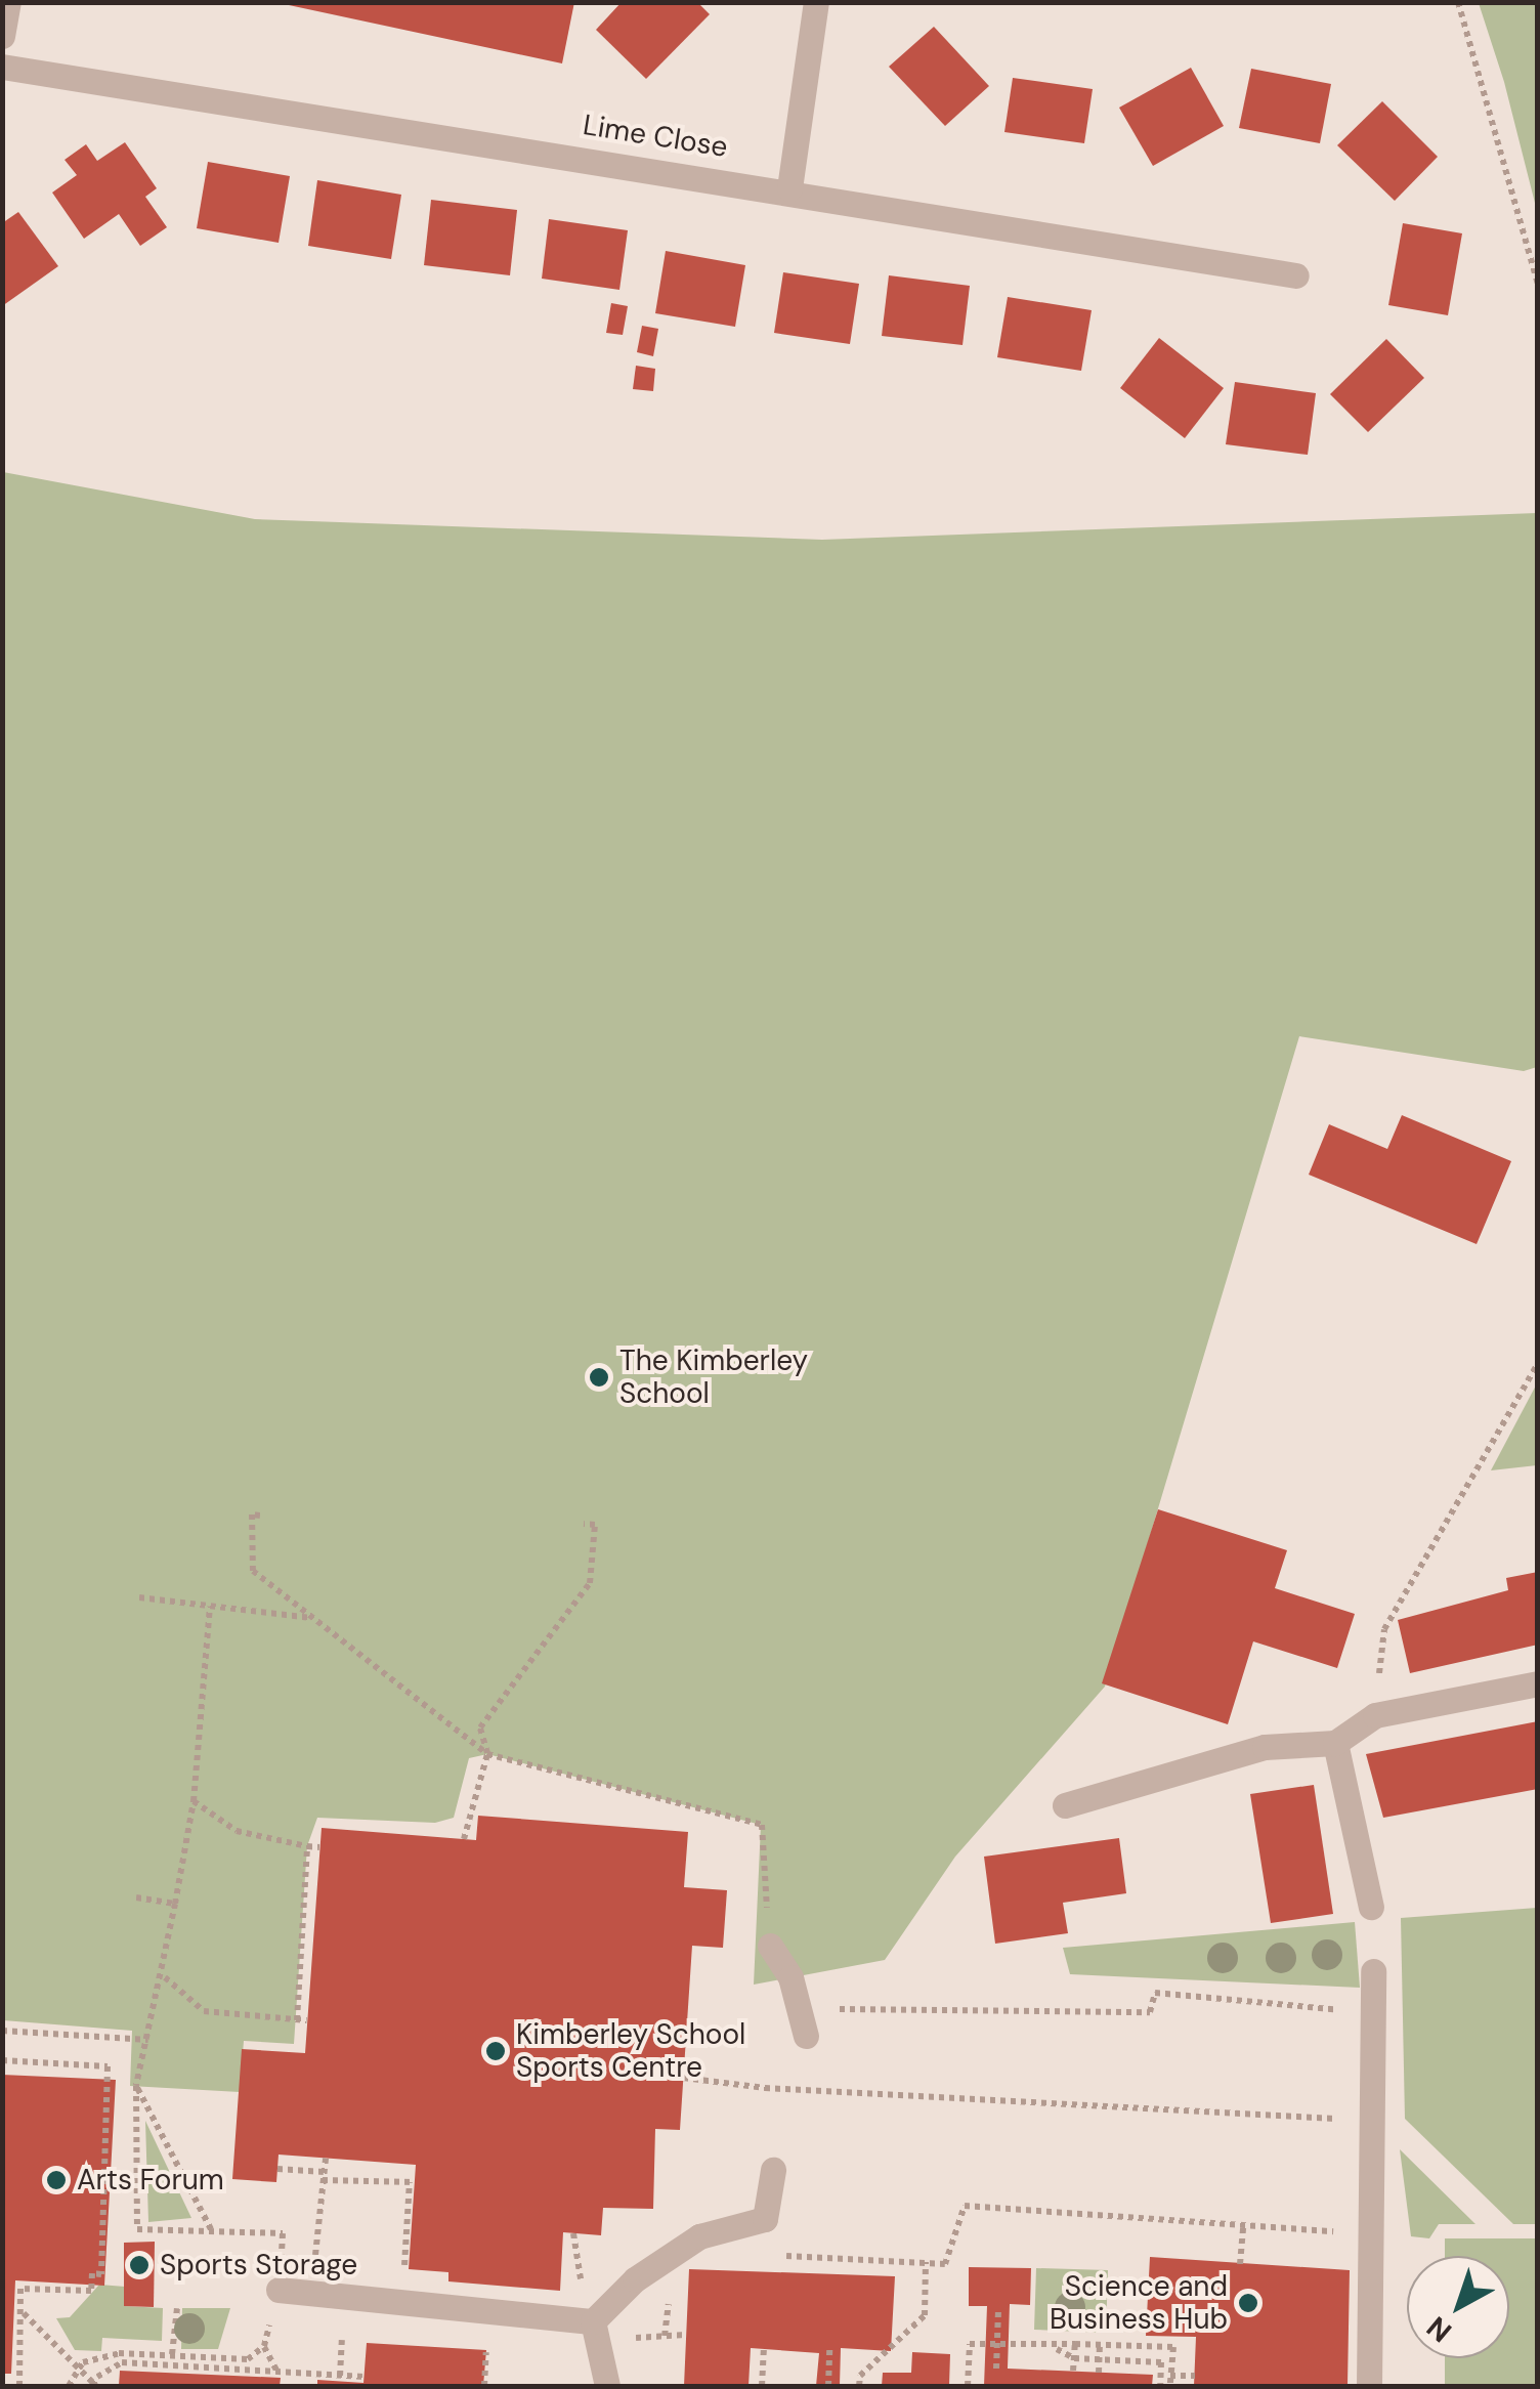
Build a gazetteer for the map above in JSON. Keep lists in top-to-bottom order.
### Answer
{
  "streets": {
    "street": ["Lime Close"]
  },
  "places": [
    "The Kimberley School",
    "Kimberley School Sports Centre",
    "Arts Forum",
    "Sports Storage",
    "Science and Business Hub"
  ],
  "north": "bottom left"
}
